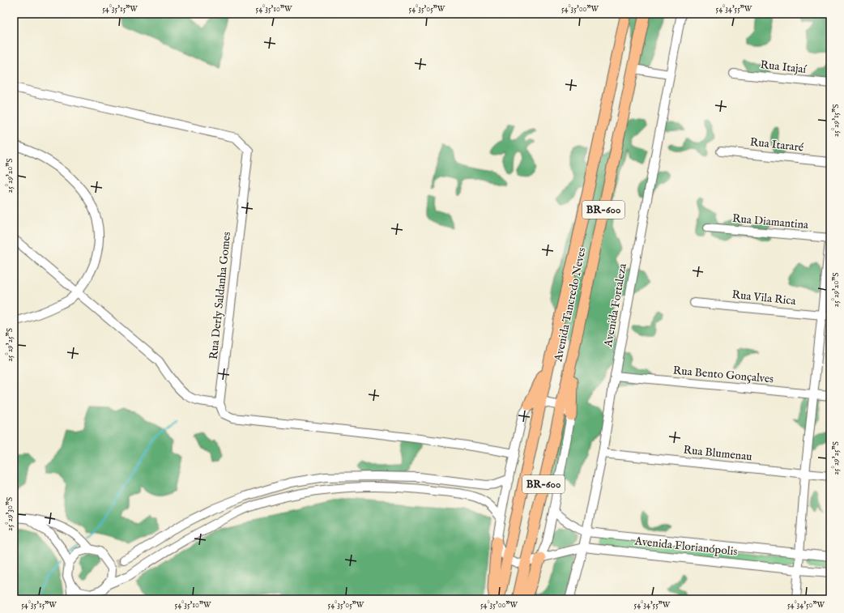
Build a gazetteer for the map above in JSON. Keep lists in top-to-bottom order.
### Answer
{
  "streets": {
    "main road": ["BR-600", "Avenida Tancredo Neves"],
    "street": [
      "Rua Itajaí",
      "Rua Itararé",
      "Rua Diamantina",
      "Rua Derly Saldanha Gomes",
      "Rua Vila Rica",
      "Avenida Fortaleza",
      "Rua Bento Gonçalves",
      "Rua Blumenau",
      "Avenida Florianópolis"
    ]
  },
  "crossings": [
    ["Avenida Tancredo Neves", "Avenida Florianópolis"],
    ["Avenida Fortaleza", "Rua Bento Gonçalves"],
    ["Avenida Fortaleza", "Rua Blumenau"],
    ["Avenida Fortaleza", "Avenida Florianópolis"]
  ],
  "coordinates": [
    "54°35'15\"W",
    "54°35'10\"W",
    "54°35'05\"W",
    "54°35'00\"W",
    "54°34'55\"W",
    "25°29'15\"S",
    "25°29'20\"S",
    "25°29'25\"S",
    "25°29'30\"S",
    "54°34'50\"W"
  ]
}
